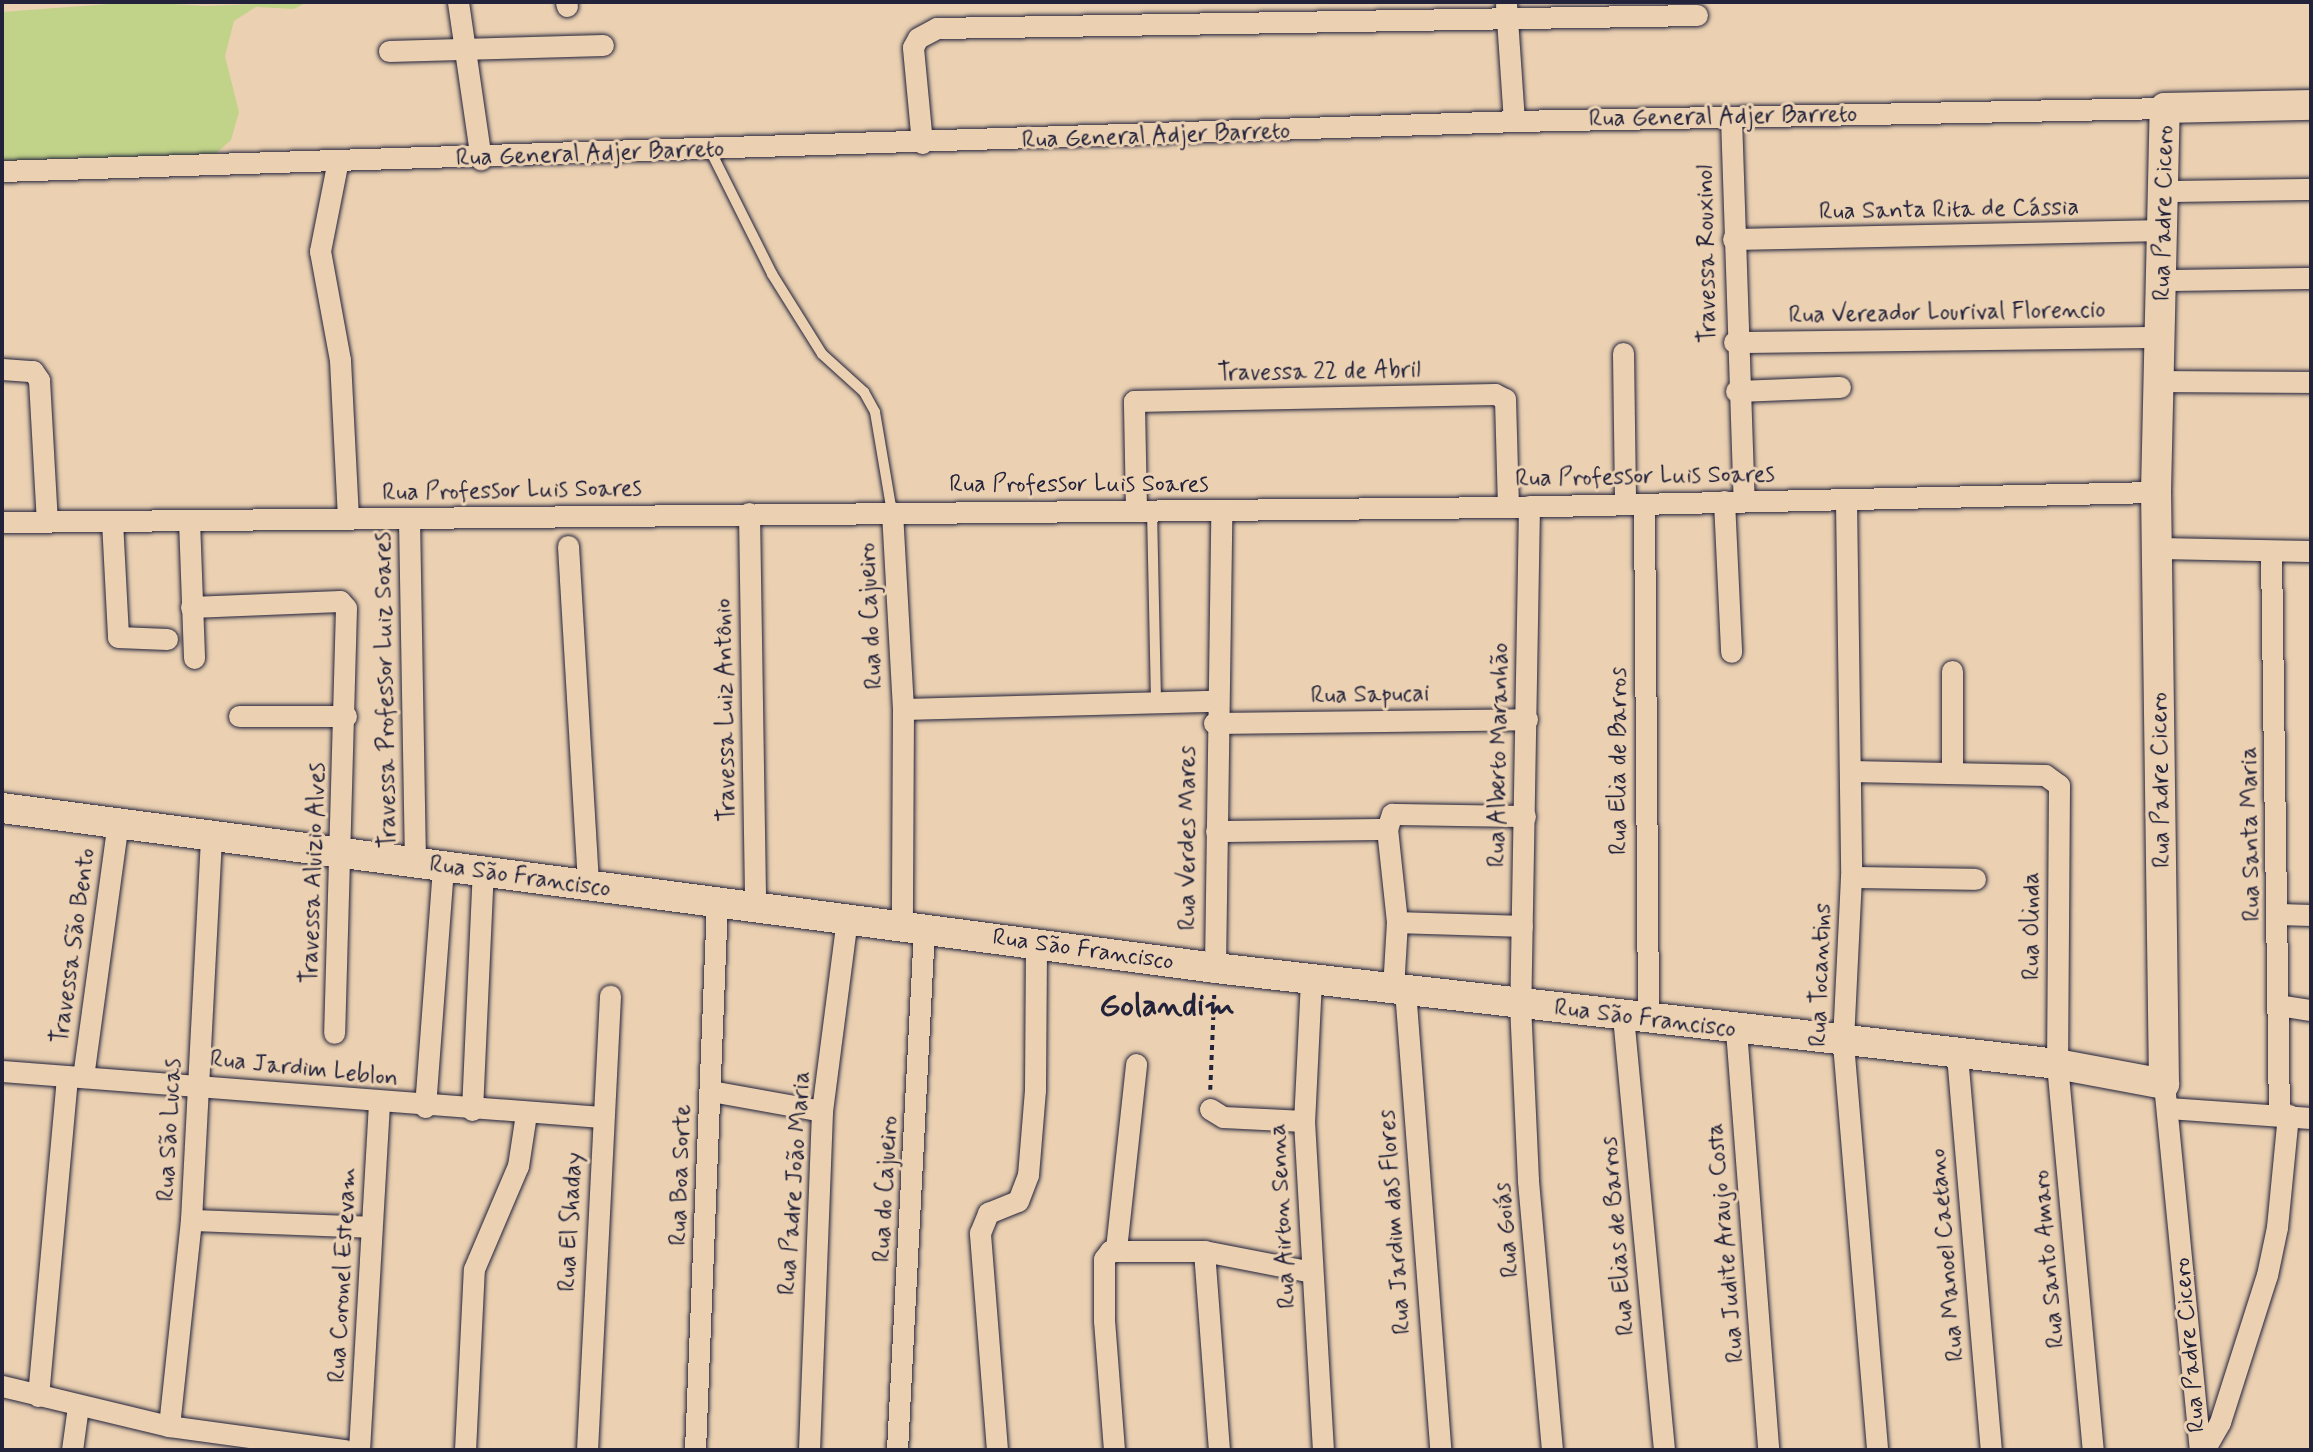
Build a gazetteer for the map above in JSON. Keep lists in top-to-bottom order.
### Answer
{
  "streets": {
    "street": [
      "Rua General Adjer Barreto",
      "Rua Santa Rita de Cássia",
      "Rua Padre Cicero",
      "Travessa Rouxinol",
      "Rua Vereador Lourival Florencio",
      "Travessa 22 de Abril",
      "Rua Professor Luis Soares",
      "Rua do Cajueiro",
      "Travessa Professor Luiz Soares",
      "Rua Sapucai",
      "Travessa Luiz Antônio",
      "Rua Alberto Maranhão",
      "Rua Elia de Barros",
      "Rua Santa Maria",
      "Rua Verdes Mares",
      "Travessa Aluizio Alves",
      "Rua São Francisco",
      "Rua Olinda",
      "Travessa São Bento",
      "Rua Tocantins",
      "Rua Jardim Leblon",
      "Rua São Lucas",
      "Rua Boa Sorte",
      "Rua Padre João Maria",
      "Rua Airton Senna",
      "Rua El Shaday",
      "Rua Jardim das Flores",
      "Rua Goiás",
      "Rua Elias de Barros",
      "Rua Judite Araujo Costa",
      "Rua Manoel Caetano",
      "Rua Santo Amaro",
      "Rua Coronel Estevam"
    ]
  },
  "crossings": [
    ["Rua General Adjer Barreto", "Rua Padre Cicero"],
    ["Rua General Adjer Barreto", "Travessa Rouxinol"],
    ["Rua Santa Rita de Cássia", "Rua Padre Cicero"],
    ["Rua Santa Rita de Cássia", "Travessa Rouxinol"],
    ["Rua Padre Cicero", "Rua Vereador Lourival Florencio"],
    ["Rua Padre Cicero", "Rua Professor Luis Soares"],
    ["Rua Padre Cicero", "Rua Santa Maria"],
    ["Rua Padre Cicero", "Rua São Francisco"],
    ["Travessa Rouxinol", "Rua Vereador Lourival Florencio"],
    ["Travessa Rouxinol", "Rua Professor Luis Soares"],
    ["Travessa 22 de Abril", "Rua Professor Luis Soares"],
    ["Travessa 22 de Abril", "Rua Alberto Maranhão"],
    ["Rua Professor Luis Soares", "Rua do Cajueiro"],
    ["Rua Professor Luis Soares", "Travessa Professor Luiz Soares"],
    ["Rua Professor Luis Soares", "Travessa Luiz Antônio"],
    ["Rua Professor Luis Soares", "Rua Alberto Maranhão"],
    ["Rua Professor Luis Soares", "Rua Elia de Barros"],
    ["Rua Professor Luis Soares", "Rua Verdes Mares"],
    ["Rua Professor Luis Soares", "Rua Tocantins"],
    ["Rua do Cajueiro", "Rua São Francisco"],
    ["Travessa Professor Luiz Soares", "Rua São Francisco"],
    ["Travessa Professor Luiz Soares", "Rua Jardim Leblon"],
    ["Rua Sapucai", "Rua Alberto Maranhão"],
    ["Rua Sapucai", "Rua Verdes Mares"],
    ["Travessa Luiz Antônio", "Rua São Francisco"],
    ["Rua Alberto Maranhão", "Rua São Francisco"],
    ["Rua Alberto Maranhão", "Rua Goiás"],
    ["Rua Elia de Barros", "Rua São Francisco"],
    ["Rua Elia de Barros", "Rua Elias de Barros"],
    ["Rua Santa Maria", "Rua São Francisco"],
    ["Rua Verdes Mares", "Rua São Francisco"],
    ["Travessa Aluizio Alves", "Rua São Francisco"],
    ["Rua São Francisco", "Rua Olinda"],
    ["Rua São Francisco", "Travessa São Bento"],
    ["Rua São Francisco", "Rua Tocantins"],
    ["Rua São Francisco", "Rua São Lucas"],
    ["Rua São Francisco", "Rua Boa Sorte"],
    ["Rua São Francisco", "Rua Padre João Maria"],
    ["Rua São Francisco", "Rua Airton Senna"],
    ["Rua São Francisco", "Rua Jardim das Flores"],
    ["Rua São Francisco", "Rua Goiás"],
    ["Rua São Francisco", "Rua Elias de Barros"],
    ["Rua São Francisco", "Rua Judite Araujo Costa"],
    ["Rua São Francisco", "Rua Manoel Caetano"],
    ["Rua São Francisco", "Rua Santo Amaro"],
    ["Rua Olinda", "Rua Santo Amaro"],
    ["Travessa São Bento", "Rua Jardim Leblon"],
    ["Rua Jardim Leblon", "Rua São Lucas"],
    ["Rua Jardim Leblon", "Rua El Shaday"],
    ["Rua Jardim Leblon", "Rua Coronel Estevam"]
  ],
  "districts": ["Golandim"]
}
